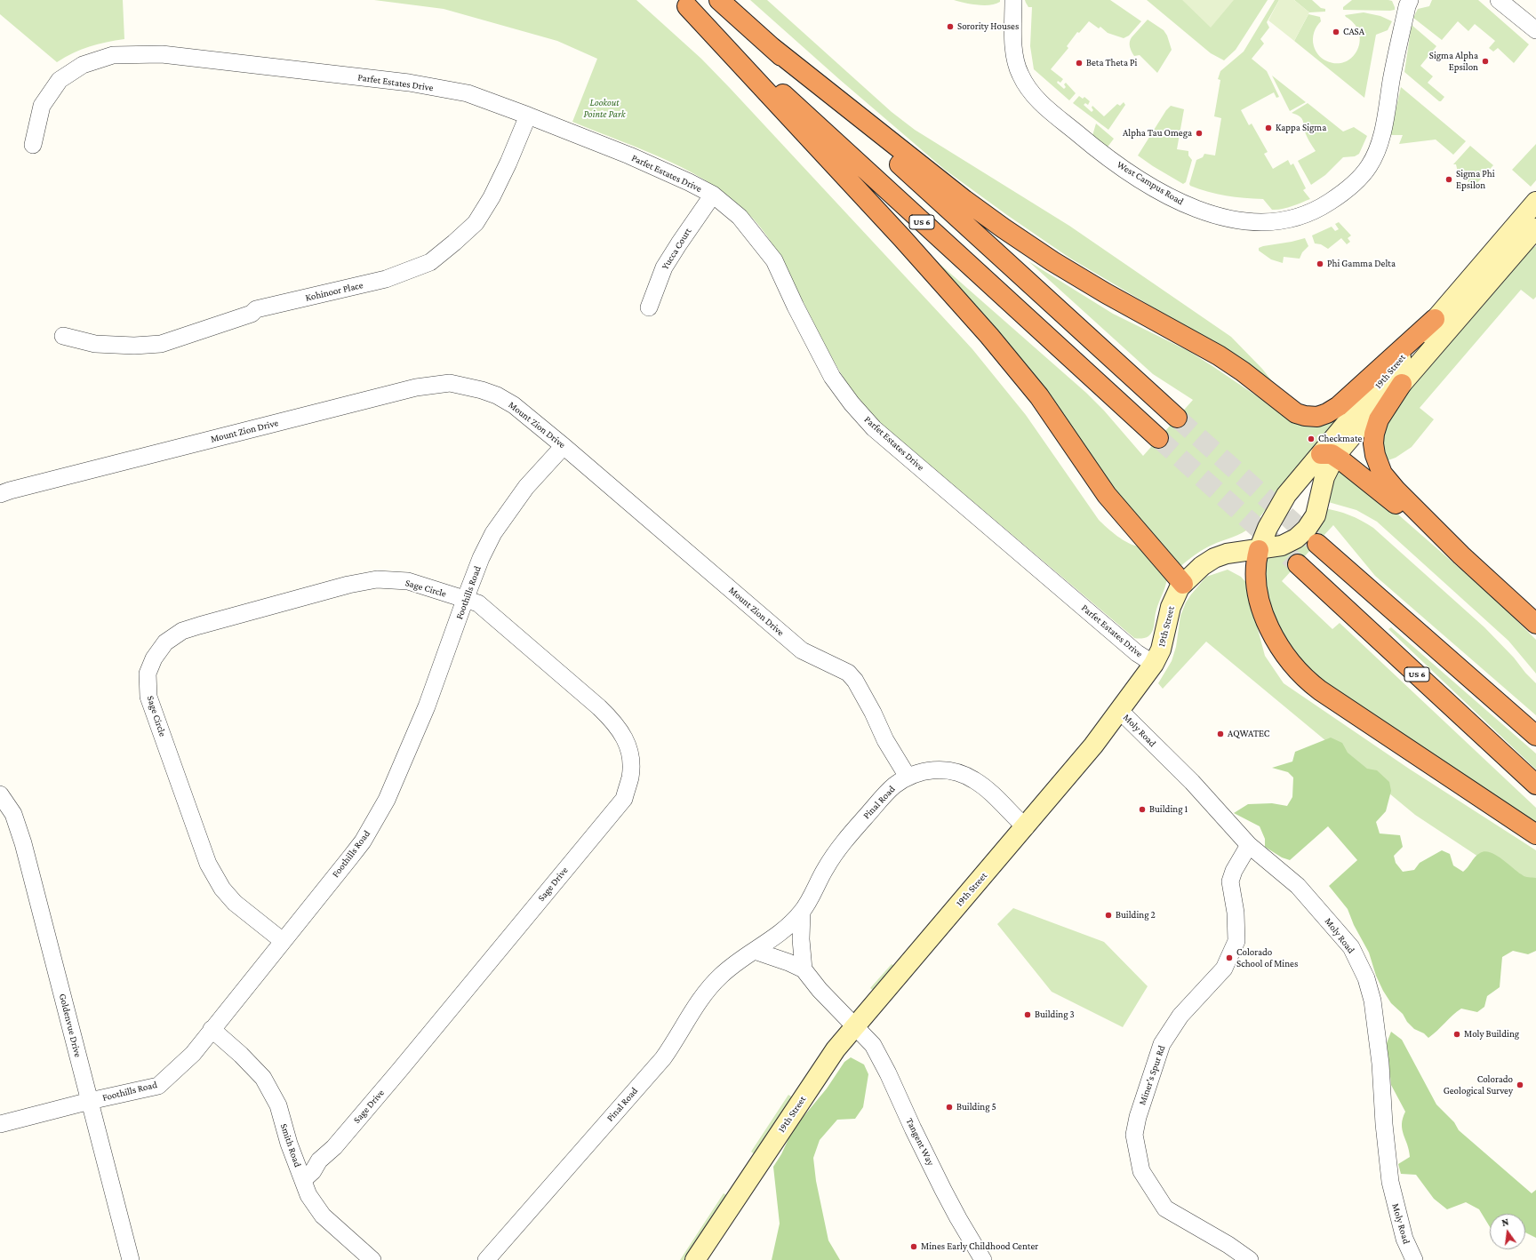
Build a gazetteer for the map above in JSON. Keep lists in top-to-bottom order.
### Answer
{
  "streets": {
    "highway": ["US 6"],
    "main road": ["19th Street"],
    "street": [
      "Parfet Estates Drive",
      "West Campus Road",
      "Yucca Court",
      "Kohinoor Place",
      "Mount Zion Drive",
      "Sage Circle",
      "Foothills Road",
      "Moly Road",
      "Pinal Road",
      "Sage Drive",
      "Goldenvue Drive",
      "Miner's Spur Rd",
      "Tangent Way",
      "Smith Road"
    ]
  },
  "crossings": [
    ["Parfet Estates Drive", "Yucca Court"],
    ["Parfet Estates Drive", "Kohinoor Place"],
    ["Parfet Estates Drive", "19th Street"],
    ["19th Street", "Moly Road"],
    ["19th Street", "Pinal Road"],
    ["19th Street", "Tangent Way"],
    ["Mount Zion Drive", "Foothills Road"],
    ["Mount Zion Drive", "Pinal Road"],
    ["Sage Circle", "Foothills Road"],
    ["Sage Circle", "Sage Drive"],
    ["Foothills Road", "Sage Drive"],
    ["Foothills Road", "Goldenvue Drive"],
    ["Foothills Road", "Smith Road"],
    ["Moly Road", "Miner's Spur Rd"],
    ["Sage Drive", "Smith Road"]
  ],
  "parks": ["Lookout Pointe Park"],
  "places": [
    "Sorority Houses",
    "CASA",
    "Sigma Alpha Epsilon",
    "Beta Theta Pi",
    "Kappa Sigma",
    "Alpha Tau Omega",
    "Sigma Phi Epsilon",
    "Phi Gamma Delta",
    "Checkmate",
    "AQWATEC",
    "Building 1",
    "Building 2",
    "Colorado School of Mines",
    "Building 3",
    "Moly Building",
    "Colorado Geological Survey",
    "Building 5",
    "Mines Early Childhood Center"
  ],
  "north": "top"
}
